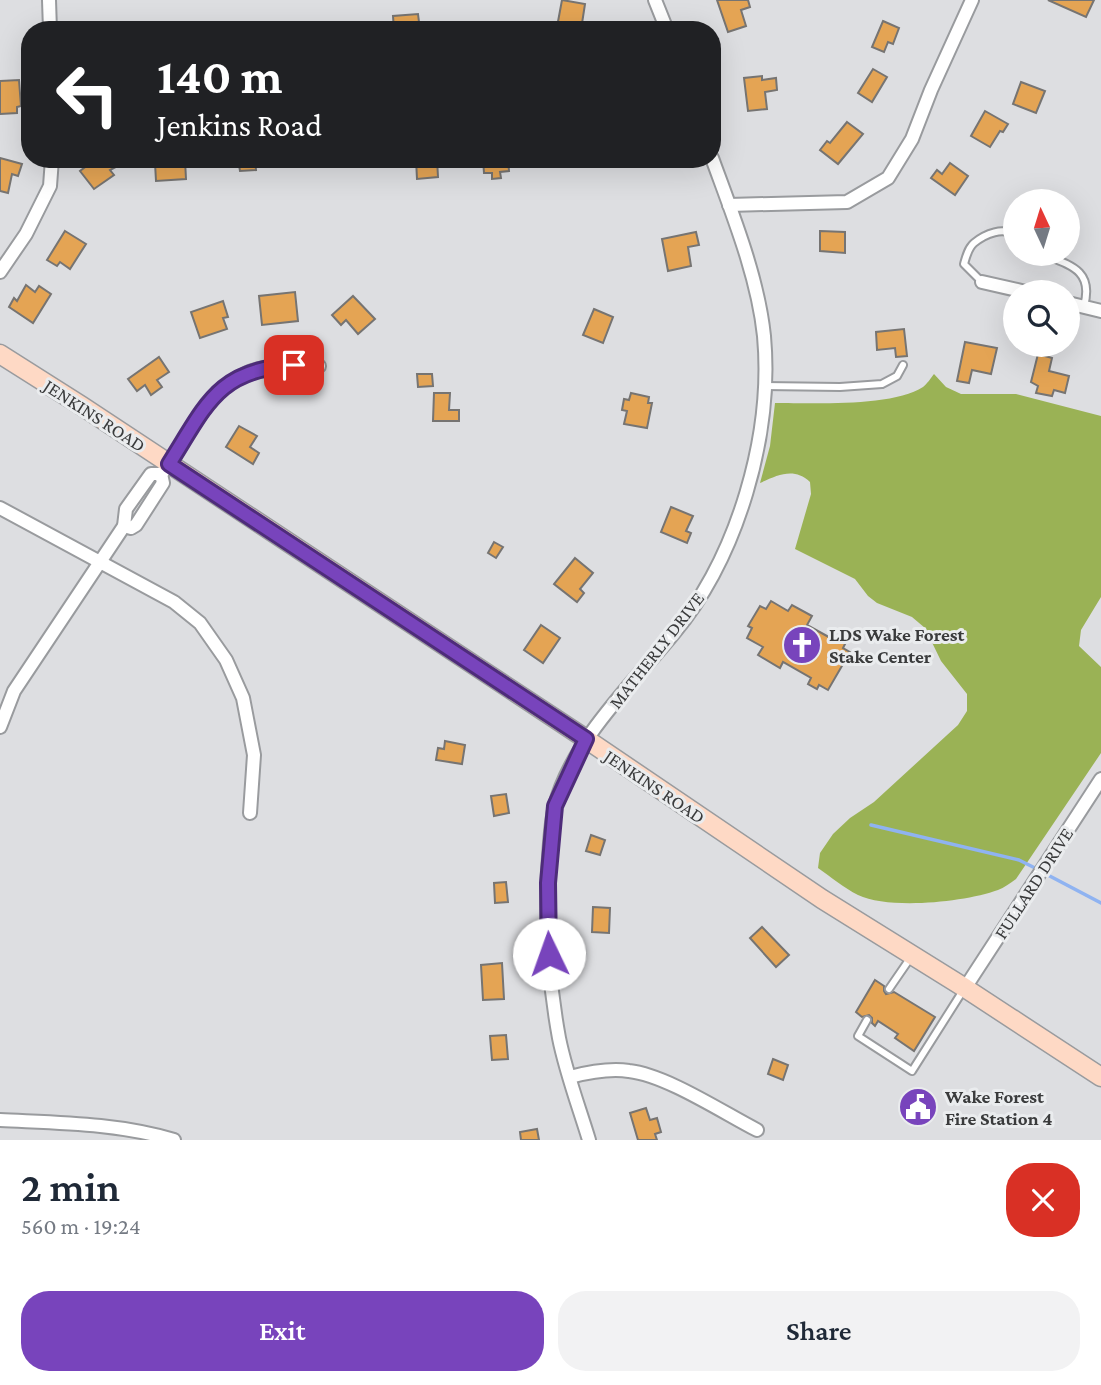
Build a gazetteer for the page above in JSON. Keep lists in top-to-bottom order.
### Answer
{
  "streets": {
    "street": ["JENKINS ROAD", "MATHERLY DRIVE", "FULLARD DRIVE"]
  },
  "crossings": [
    ["JENKINS ROAD", "MATHERLY DRIVE"],
    ["JENKINS ROAD", "FULLARD DRIVE"]
  ],
  "places": {
    "church": ["LDS Wake Forest Stake Center"],
    "public building": ["Wake Forest Fire Station 4"]
  },
  "north": "top",
  "page": {
    "turn": ["140 m", "Jenkins Road"],
    "heading": ["2 min", "560 m · 19:24"],
    "buttons": ["Exit", "Share"]
  }
}
